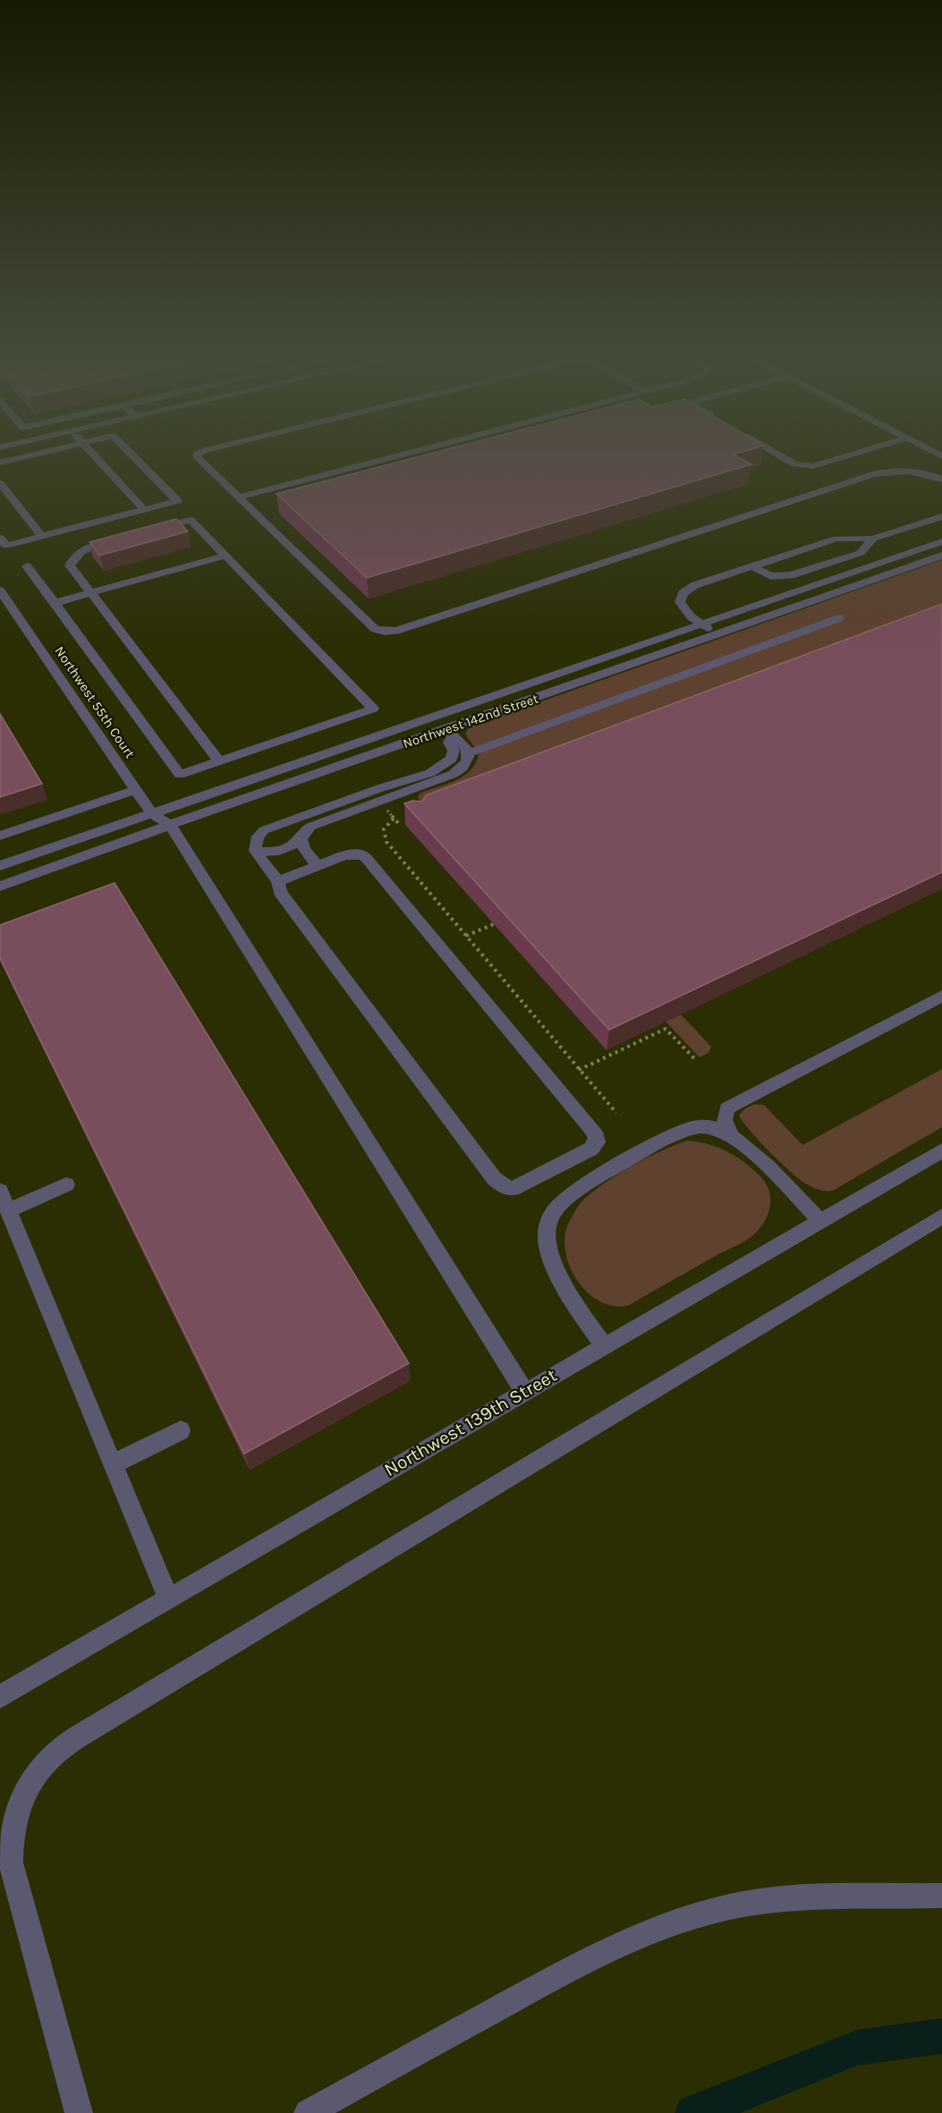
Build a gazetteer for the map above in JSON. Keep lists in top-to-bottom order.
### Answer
{
  "streets": {
    "street": ["Northwest 55th Court", "Northwest 142nd Street", "Northwest 139th Street"]
  },
  "crossings": [
    ["Northwest 55th Court", "Northwest 142nd Street"]
  ]
}
